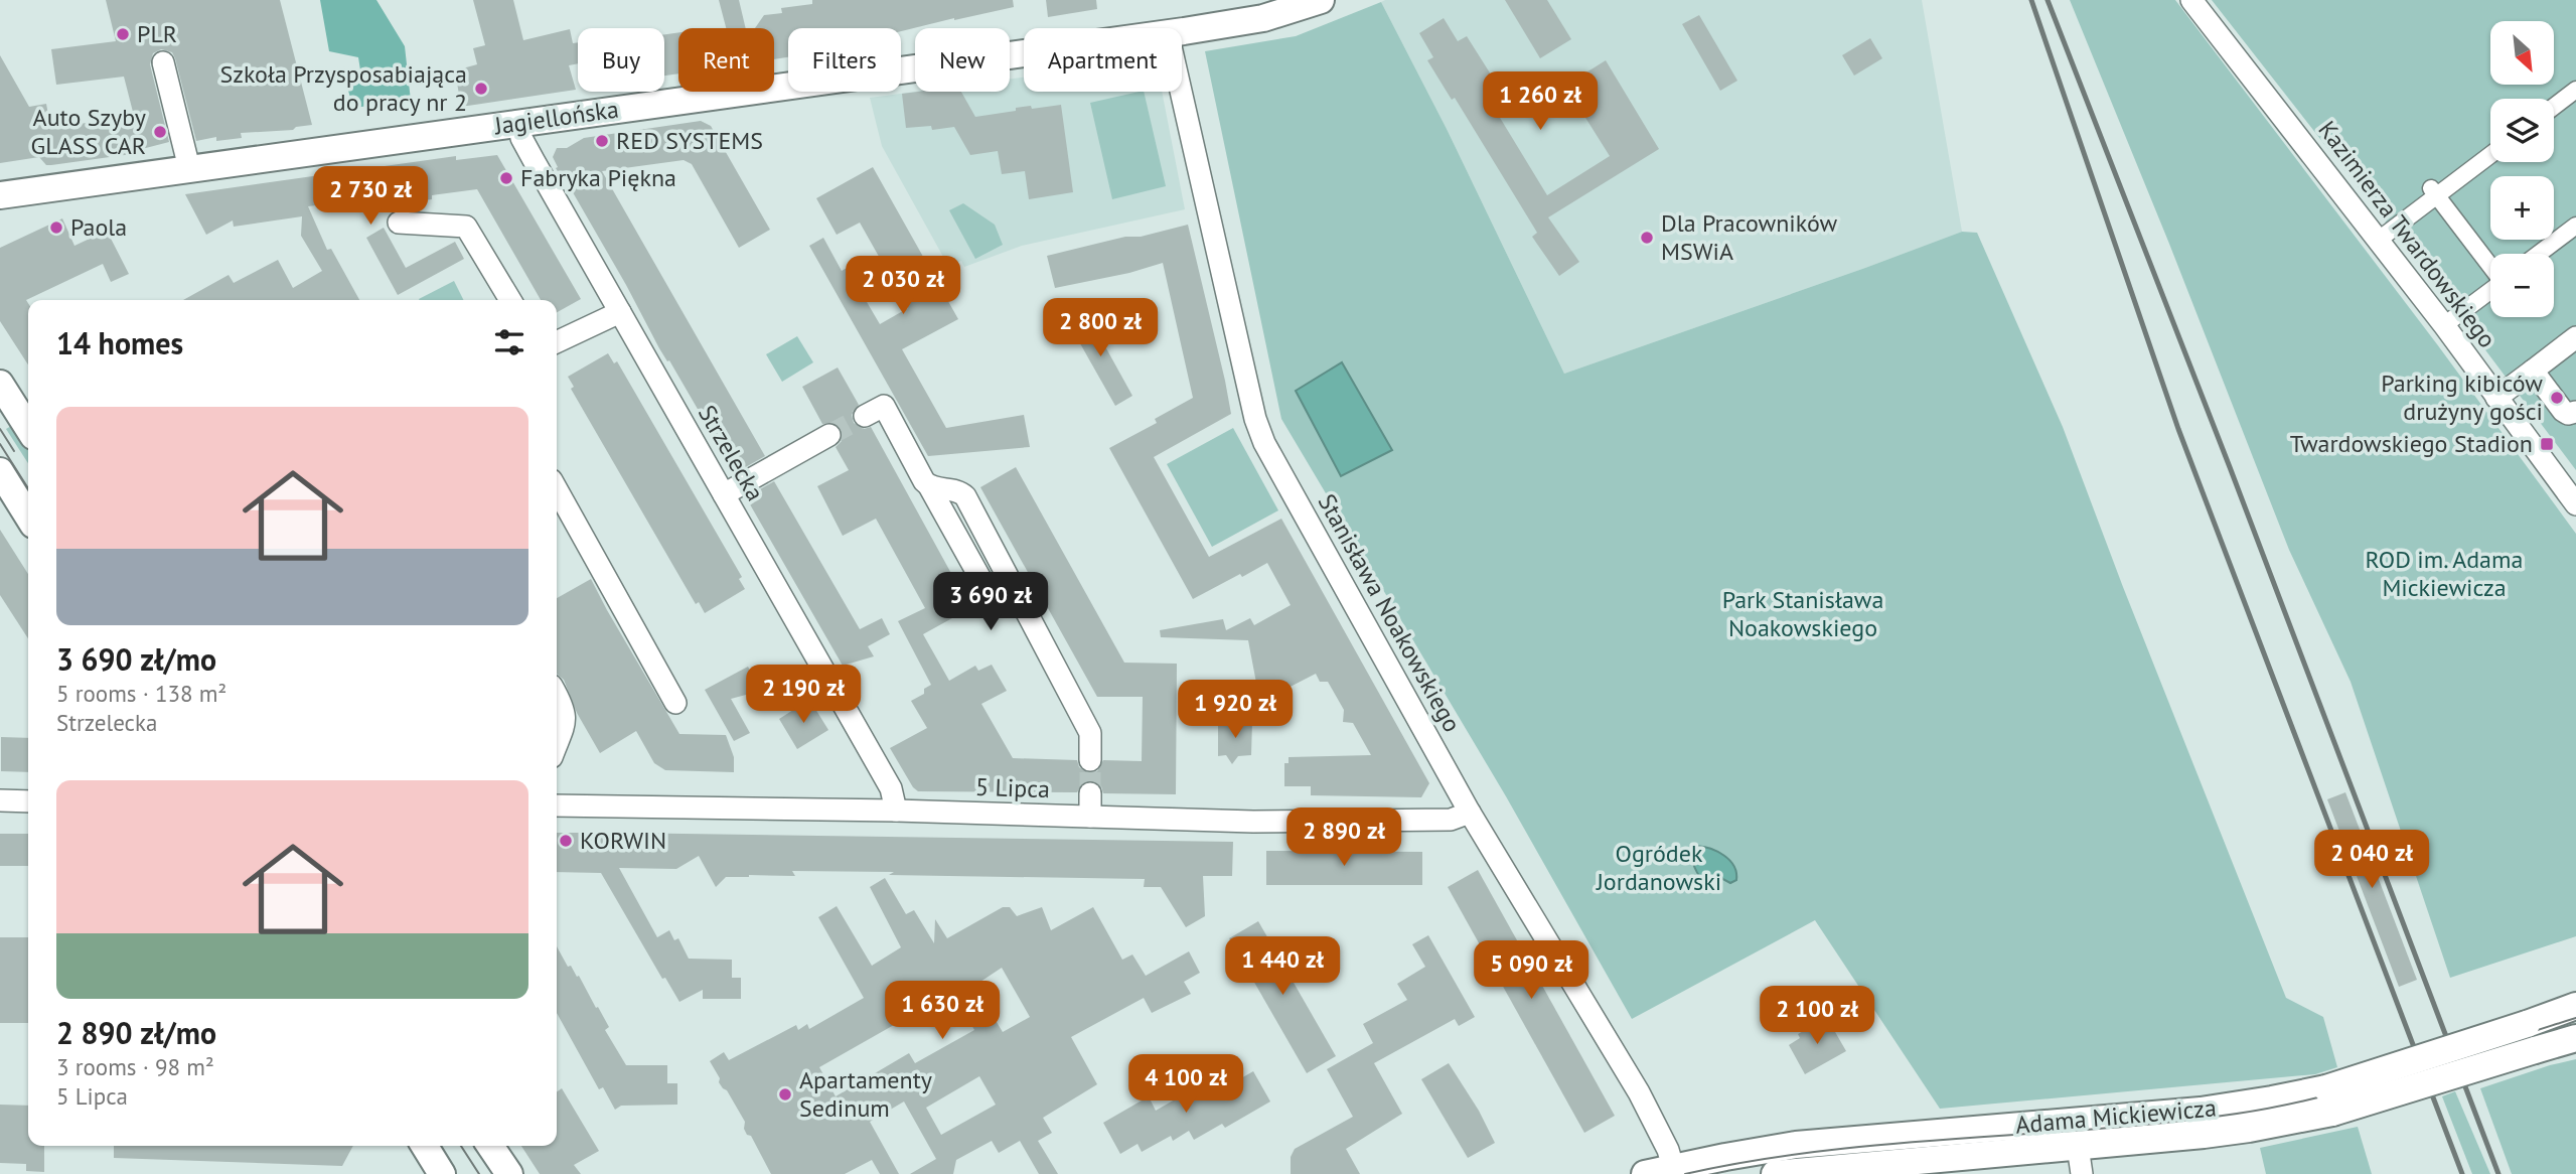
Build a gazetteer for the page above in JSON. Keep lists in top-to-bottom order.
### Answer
{
  "streets": {
    "street": [
      "Jagiellońska",
      "Kazimierza Twardowskiego",
      "Strzelecka",
      "Stanisława Noakowskiego",
      "5 Lipca",
      "Adama Mickiewicza"
    ]
  },
  "crossings": [
    ["Jagiellońska", "Strzelecka"],
    ["Strzelecka", "5 Lipca"],
    ["Stanisława Noakowskiego", "5 Lipca"],
    ["Stanisława Noakowskiego", "Adama Mickiewicza"]
  ],
  "parks": ["ROD im. Adama Mickiewicza", "Park Stanisława Noakowskiego", "Ogródek Jordanowski"],
  "places": {
    "other": [
      "PLR",
      "Szkoła Przysposabiająca do pracy nr 2",
      "Auto Szyby GLASS CAR",
      "RED SYSTEMS",
      "Fabryka Piękna",
      "Paola",
      "Dla Pracowników MSWiA",
      "Parking kibiców drużyny gości",
      "KORWIN",
      "Apartamenty Sedinum"
    ],
    "transit": ["Twardowskiego Stadion"]
  },
  "north": "bottom right",
  "page": {
    "map_buttons": ["+", "−"],
    "chip": [
      "Buy",
      "Rent",
      "Filters",
      "New",
      "Apartment"
    ],
    "price": [
      "1 260 zł",
      "2 730 zł",
      "2 030 zł",
      "2 800 zł",
      "3 690 zł",
      "2 190 zł",
      "1 920 zł",
      "2 890 zł",
      "2 040 zł",
      "1 440 zł",
      "5 090 zł",
      "1 630 zł",
      "2 100 zł",
      "4 100 zł"
    ],
    "heading": "14 homes",
    "list": [
      {
        "name": "3 690 zł/mo",
        "note": "5 rooms · 138 m² · Strzelecka"
      },
      {
        "name": "2 890 zł/mo",
        "note": "3 rooms · 98 m² · 5 Lipca"
      }
    ]
  }
}
